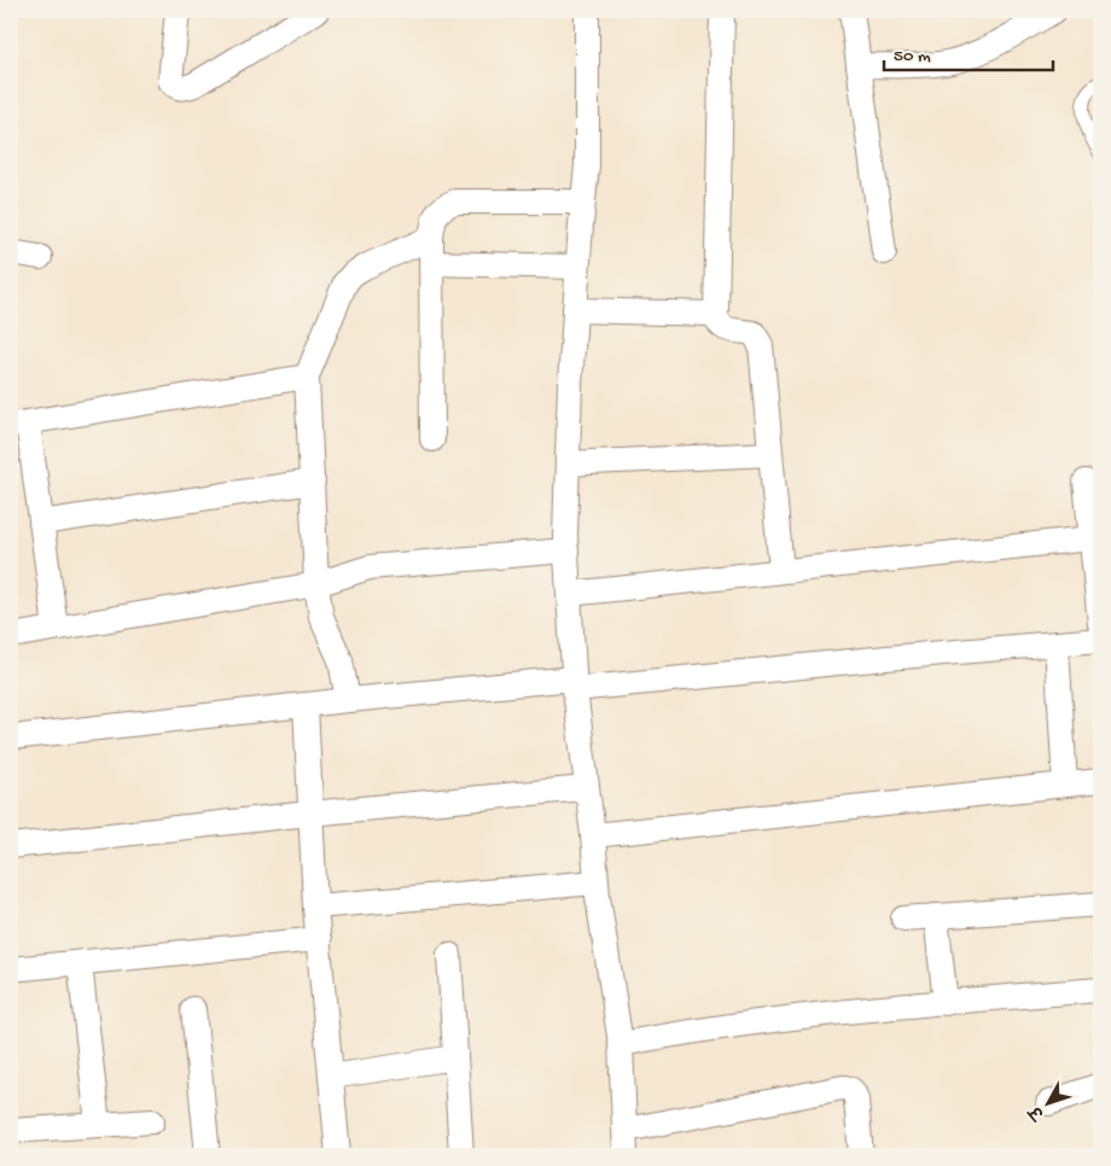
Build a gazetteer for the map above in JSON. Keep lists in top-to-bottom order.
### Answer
{
  "scale_bar": "50 m",
  "north": "bottom left"
}
